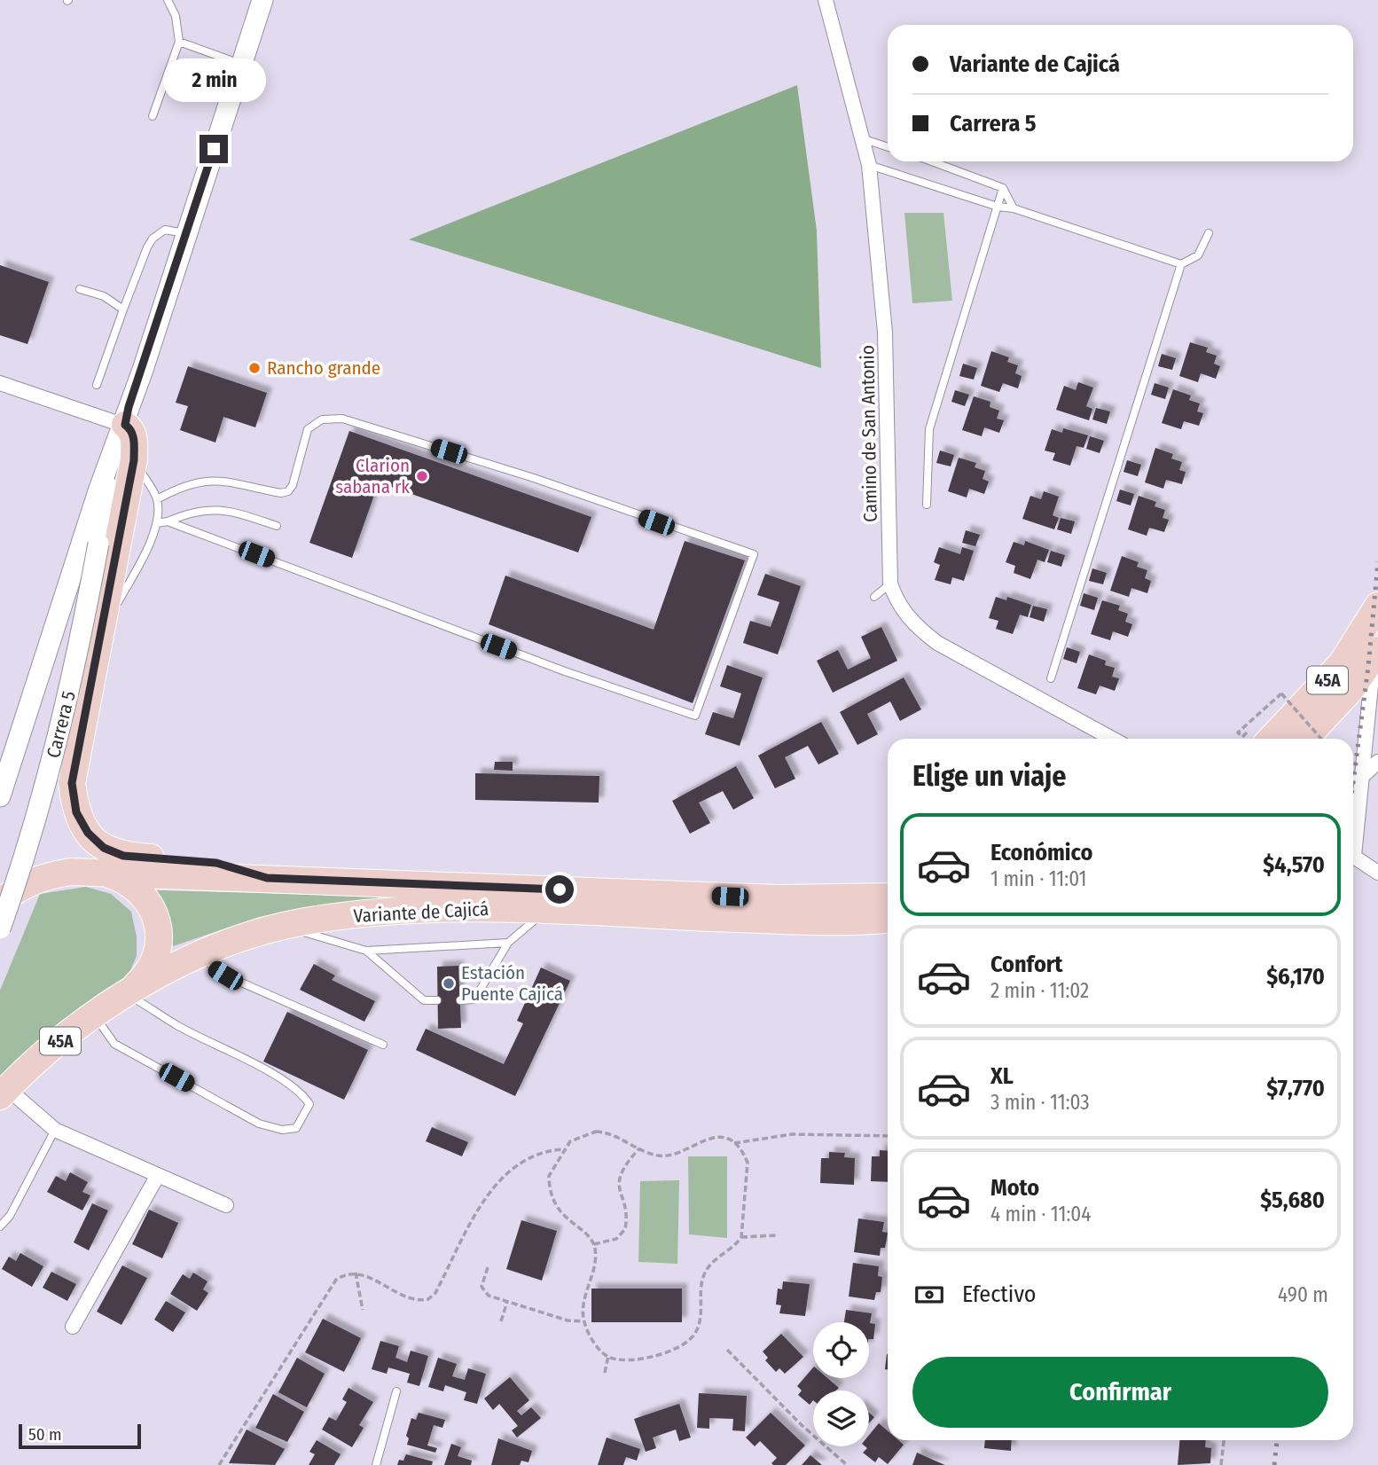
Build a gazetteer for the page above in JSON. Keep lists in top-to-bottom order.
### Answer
{
  "streets": {
    "highway": ["45A", "Variante de Cajicá"],
    "main road": ["Carrera 5"],
    "street": ["Camino de San Antonio"]
  },
  "places": ["Rancho grande", "Clarion sabana rk", "Estación Puente Cajicá"],
  "scale_bar": "50 m",
  "page": {
    "banner": ["Variante de Cajicá", "Carrera 5"],
    "bubble": "2 min",
    "heading": "Elige un viaje",
    "list": [
      {
        "name": "Económico",
        "note": "1 min · 11:01",
        "value": "$4,570"
      },
      {
        "name": "Confort",
        "note": "2 min · 11:02",
        "value": "$6,170"
      },
      {
        "name": "XL",
        "note": "3 min · 11:03",
        "value": "$7,770"
      },
      {
        "name": "Moto",
        "note": "4 min · 11:04",
        "value": "$5,680"
      }
    ],
    "pay": ["Efectivo", "490 m"],
    "buttons": "Confirmar",
    "scale": "50 m"
  }
}
